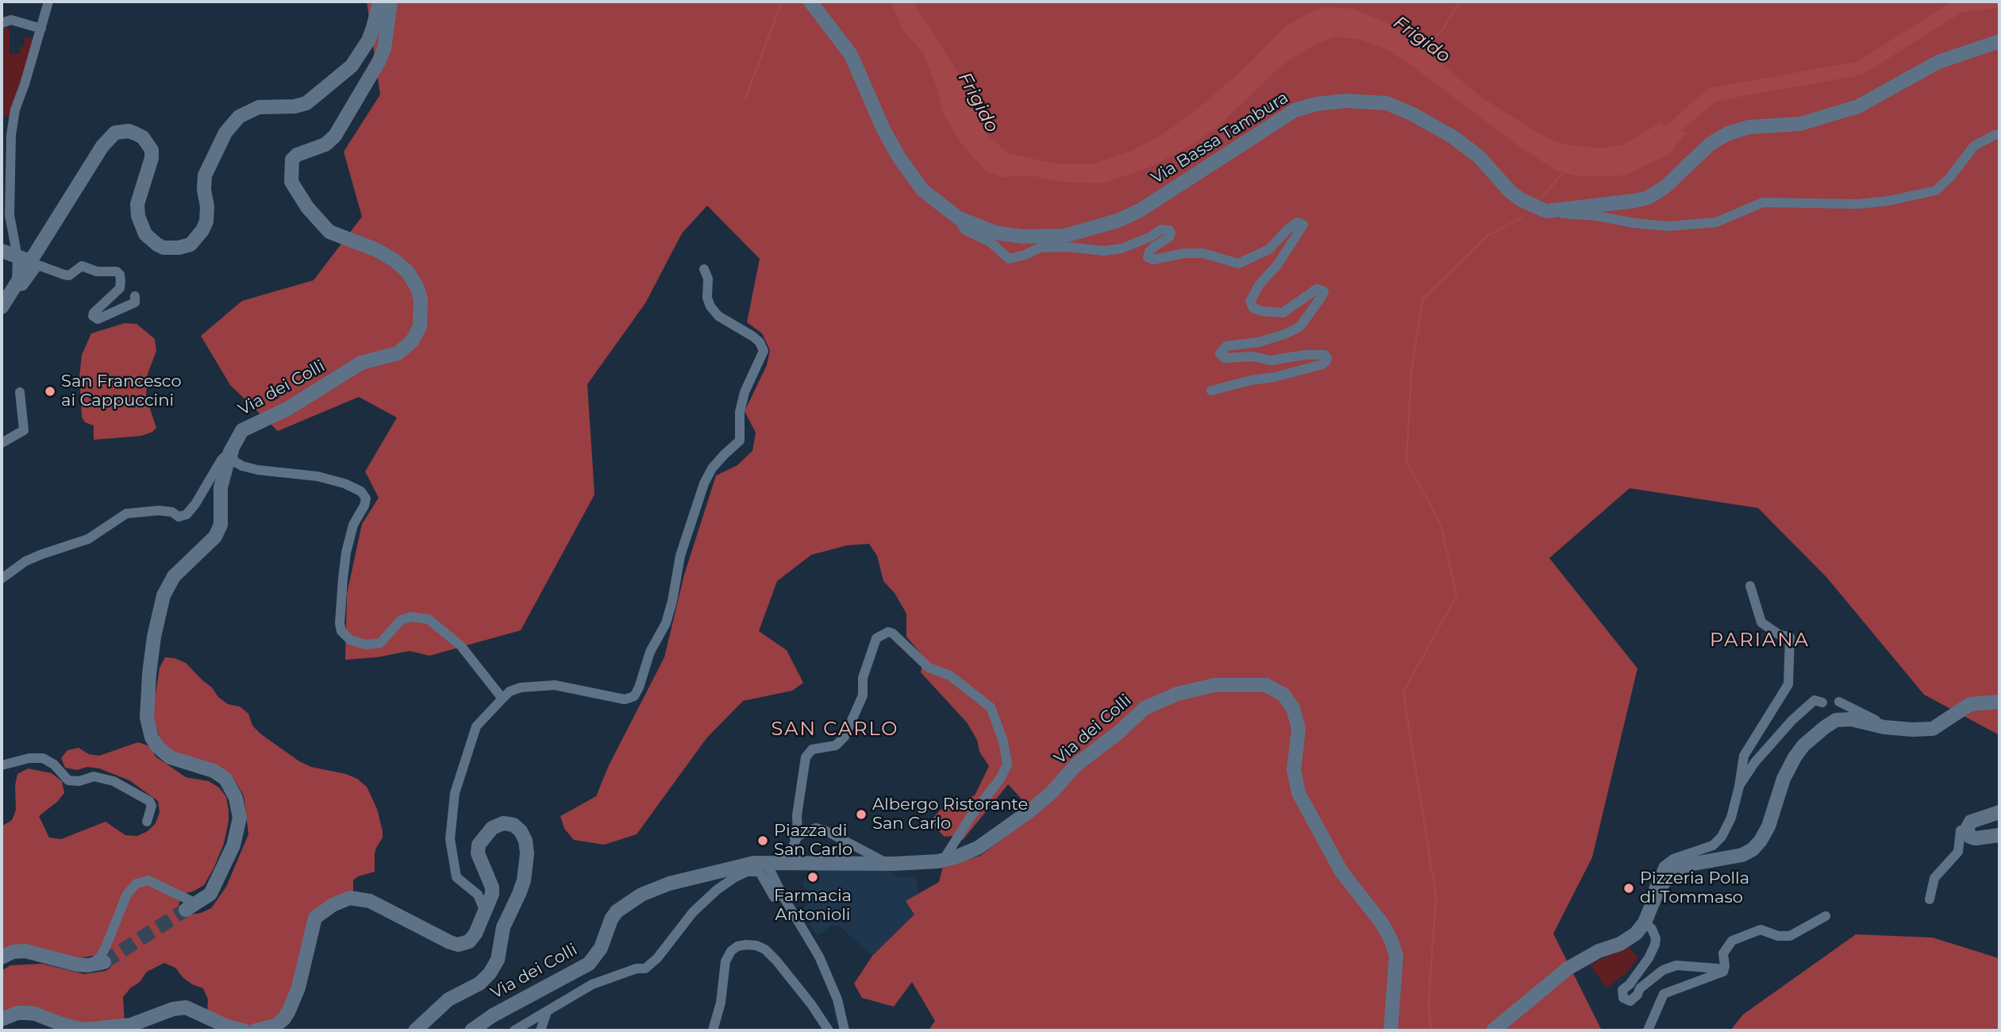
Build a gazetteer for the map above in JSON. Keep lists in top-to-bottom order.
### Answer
{
  "streets": {
    "street": ["Via Bassa Tambura", "Via dei Colli"]
  },
  "districts": ["PARIANA", "SAN CARLO"],
  "water": ["Frigido"],
  "places": [
    "San Francesco ai Cappuccini",
    "Albergo Ristorante San Carlo",
    "Piazza di San Carlo",
    "Farmacia Antonioli",
    "Pizzeria Polla di Tommaso"
  ]
}
